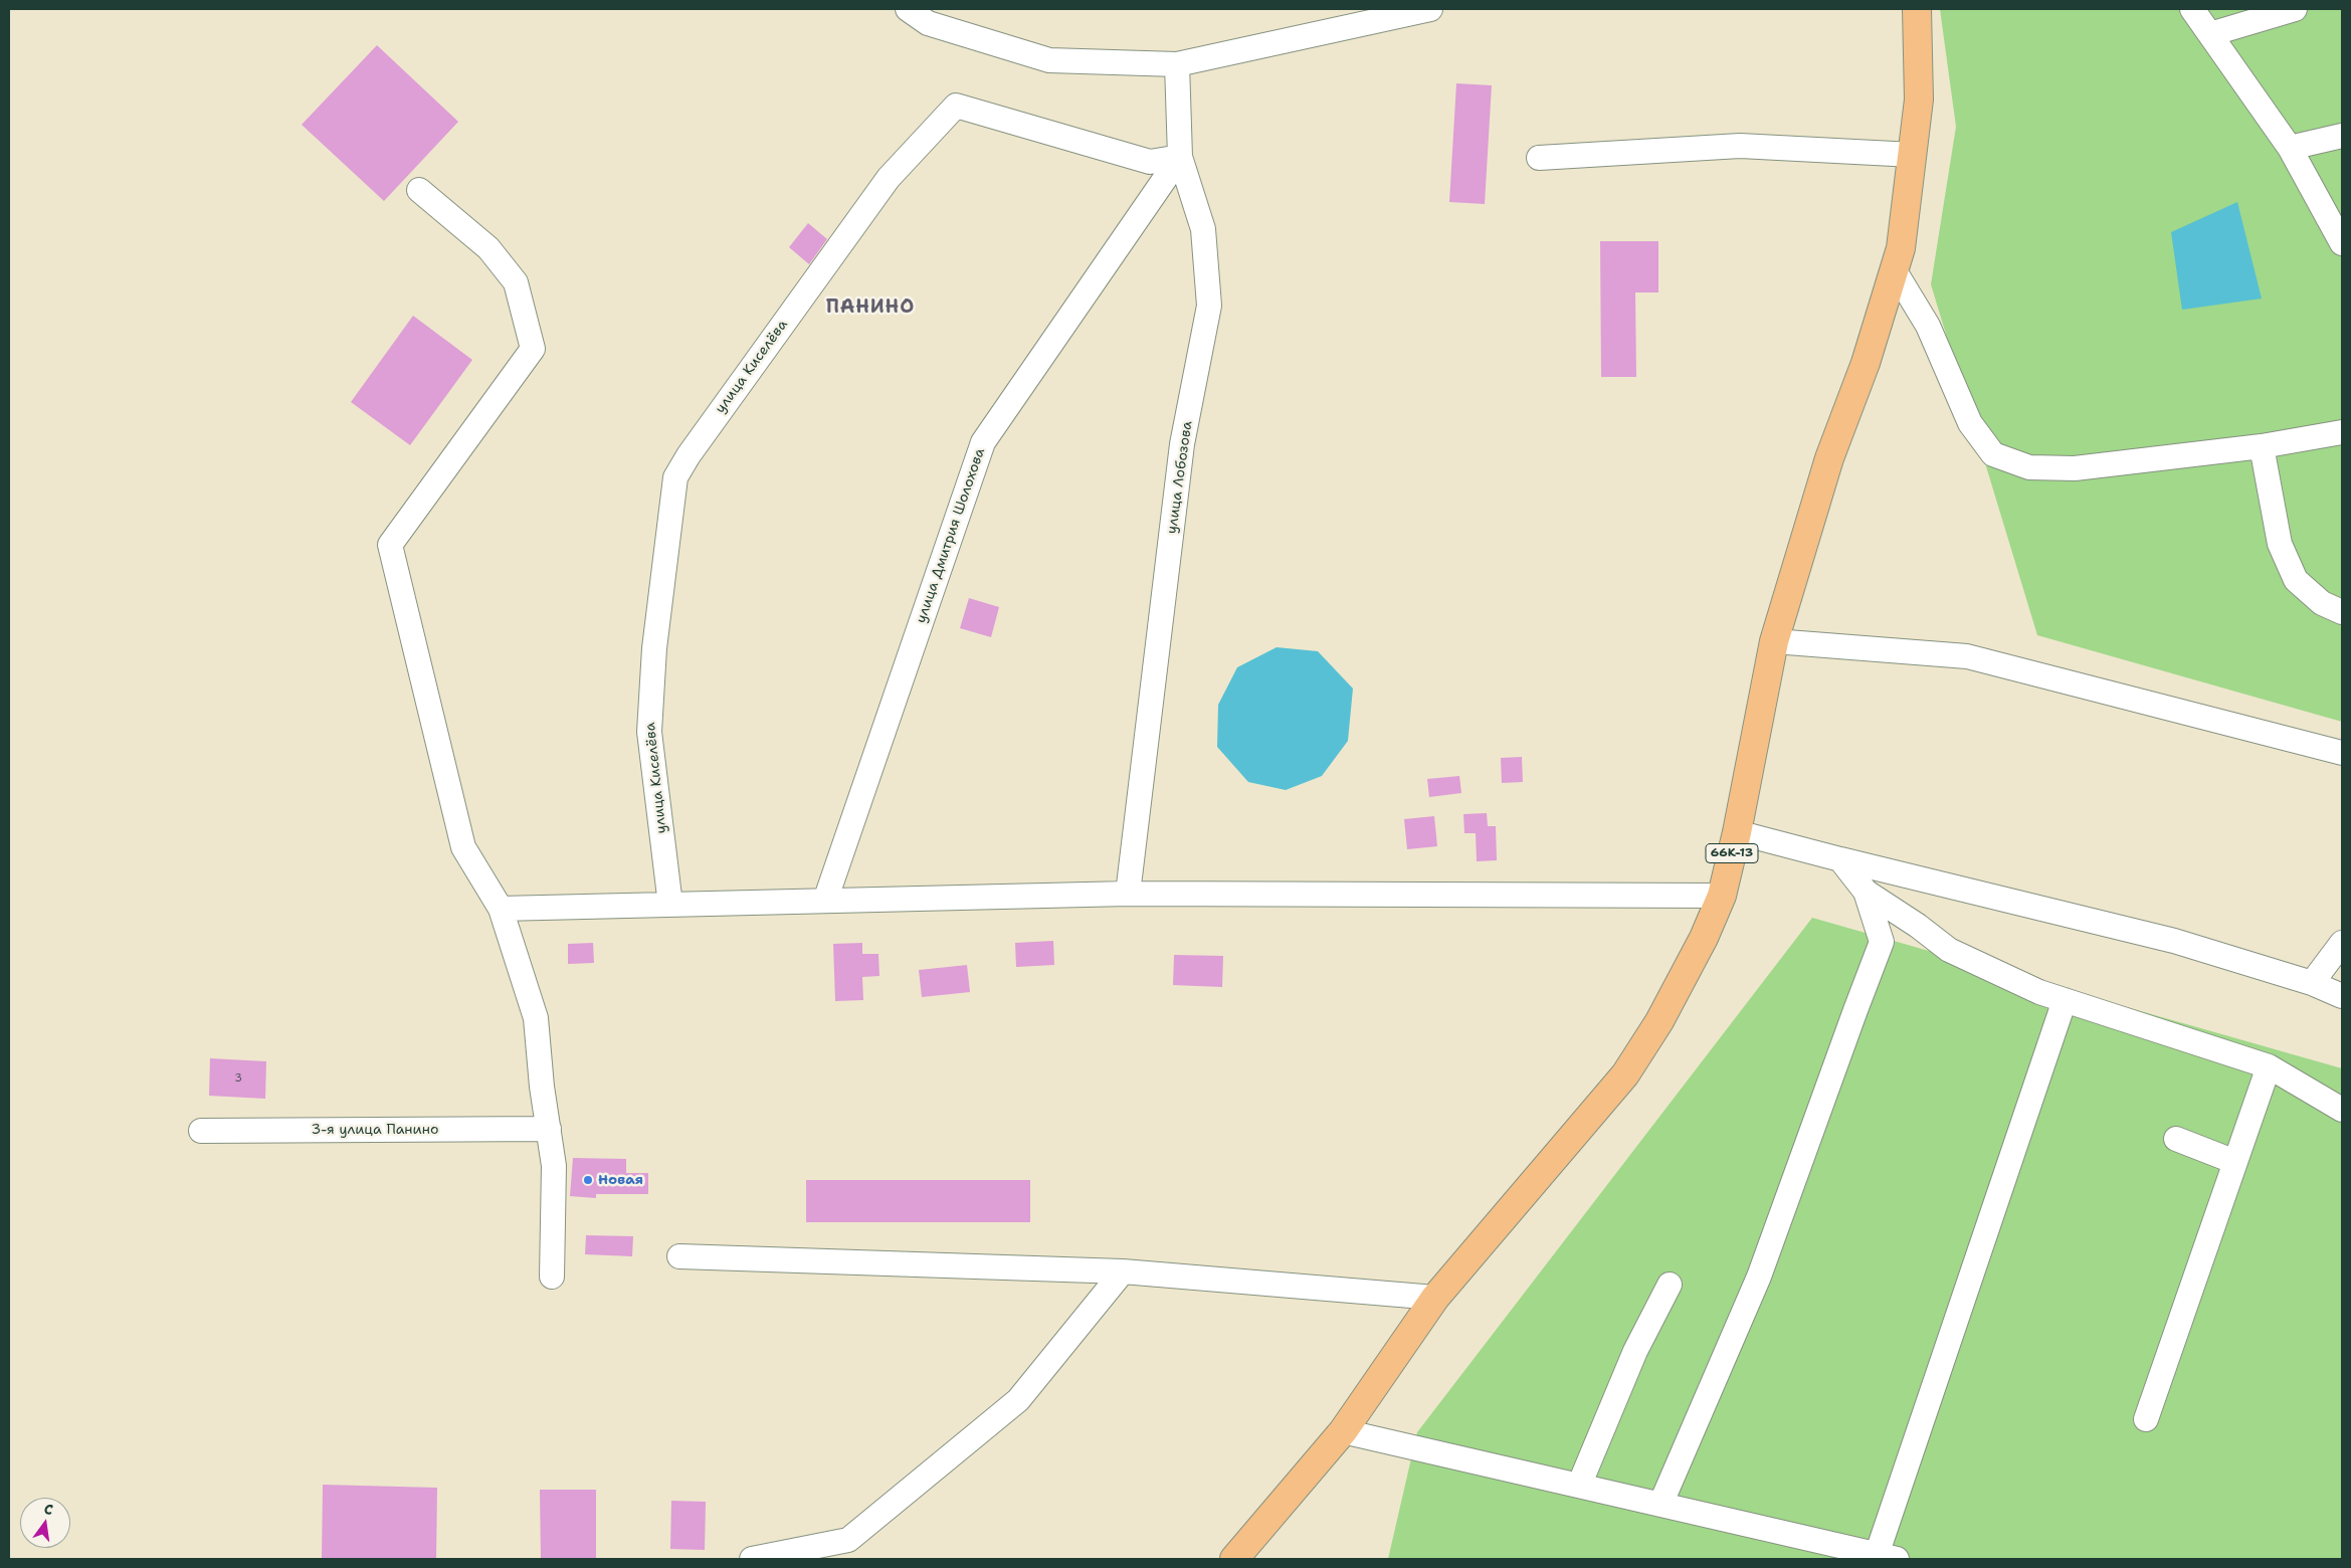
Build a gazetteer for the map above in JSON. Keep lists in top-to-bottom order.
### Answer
{
  "streets": {
    "main road": ["66К-13"],
    "street": [
      "улица Киселёва",
      "улица Лобозова",
      "улица Дмитрия Шолохова",
      "3-я улица Панино"
    ]
  },
  "crossings": [
    ["улица Киселёва", "улица Лобозова"],
    ["улица Киселёва", "улица Дмитрия Шолохова"],
    ["улица Лобозова", "улица Дмитрия Шолохова"]
  ],
  "districts": ["ПАНИНО"],
  "places": ["Новая"],
  "house_numbers": ["3"],
  "north": "top"
}
